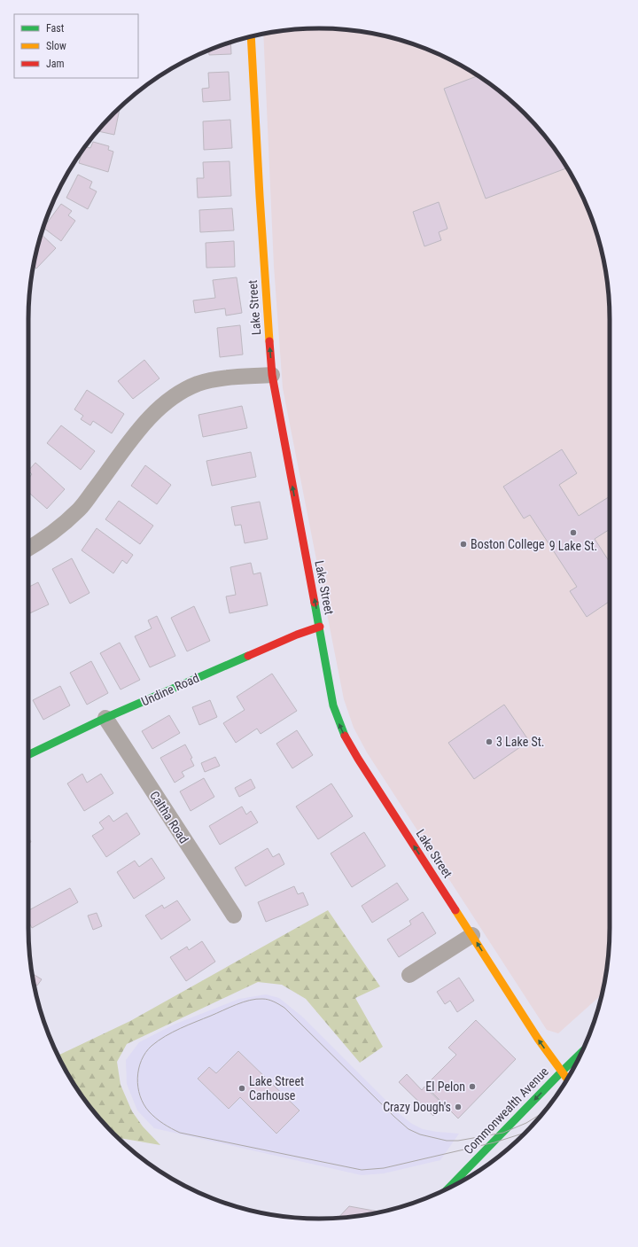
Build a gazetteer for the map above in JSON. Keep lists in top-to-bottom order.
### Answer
{
  "streets": {
    "street": [
      "Lake Street",
      "Undine Road",
      "Caltha Road",
      "Commonwealth Avenue"
    ]
  },
  "crossings": [
    ["Lake Street", "Undine Road"],
    ["Lake Street", "Commonwealth Avenue"],
    ["Undine Road", "Caltha Road"]
  ],
  "one_way": ["Lake Street", "Commonwealth Avenue"],
  "places": [
    "9 Lake St.",
    "Boston College",
    "3 Lake St.",
    "El Pelon",
    "Lake Street Carhouse",
    "Crazy Dough's"
  ],
  "legend": ["Fast", "Slow", "Jam"]
}
